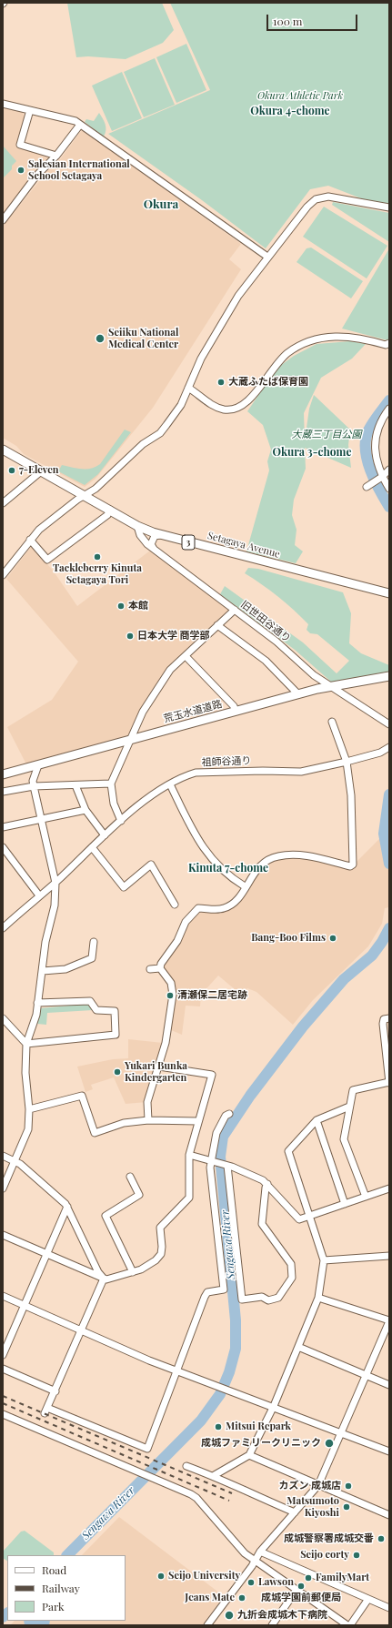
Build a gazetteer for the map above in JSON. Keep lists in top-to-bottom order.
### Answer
{
  "streets": {
    "main road": ["3", "Setagaya Avenue", "荒玉水道道路"],
    "street": ["旧世田谷通り", "祖師谷通り"]
  },
  "crossings": [
    ["Setagaya Avenue", "旧世田谷通り"],
    ["旧世田谷通り", "荒玉水道道路"]
  ],
  "districts": [
    "Okura 4-chome",
    "Okura",
    "Okura 3-chome",
    "Kinuta 7-chome"
  ],
  "water": ["Sengawa River"],
  "parks": ["Okura Athletic Park", "大蔵三丁目公園"],
  "places": [
    "Salesian International School Setagaya",
    "Seiiku National Medical Center",
    "大蔵ふたば保育園",
    "7-Eleven",
    "Tackleberry Kinuta Setagaya Tori",
    "本館",
    "日本大学 商学部",
    "Bang-Boo Films",
    "清瀬保二居宅跡",
    "Yukari Bunka Kindergarten",
    "Mitsui Repark",
    "成城ファミリークリニック",
    "カズン 成城店",
    "Matsumoto Kiyoshi",
    "成城警察署成城交番",
    "Seijo corty",
    "Seijo University",
    "FamilyMart",
    "Lawson",
    "成城学園前郵便局",
    "Jeans Mate",
    "九折会成城木下病院"
  ],
  "legend": ["Road", "Railway", "Park"],
  "scale_bar": "100 m"
}
